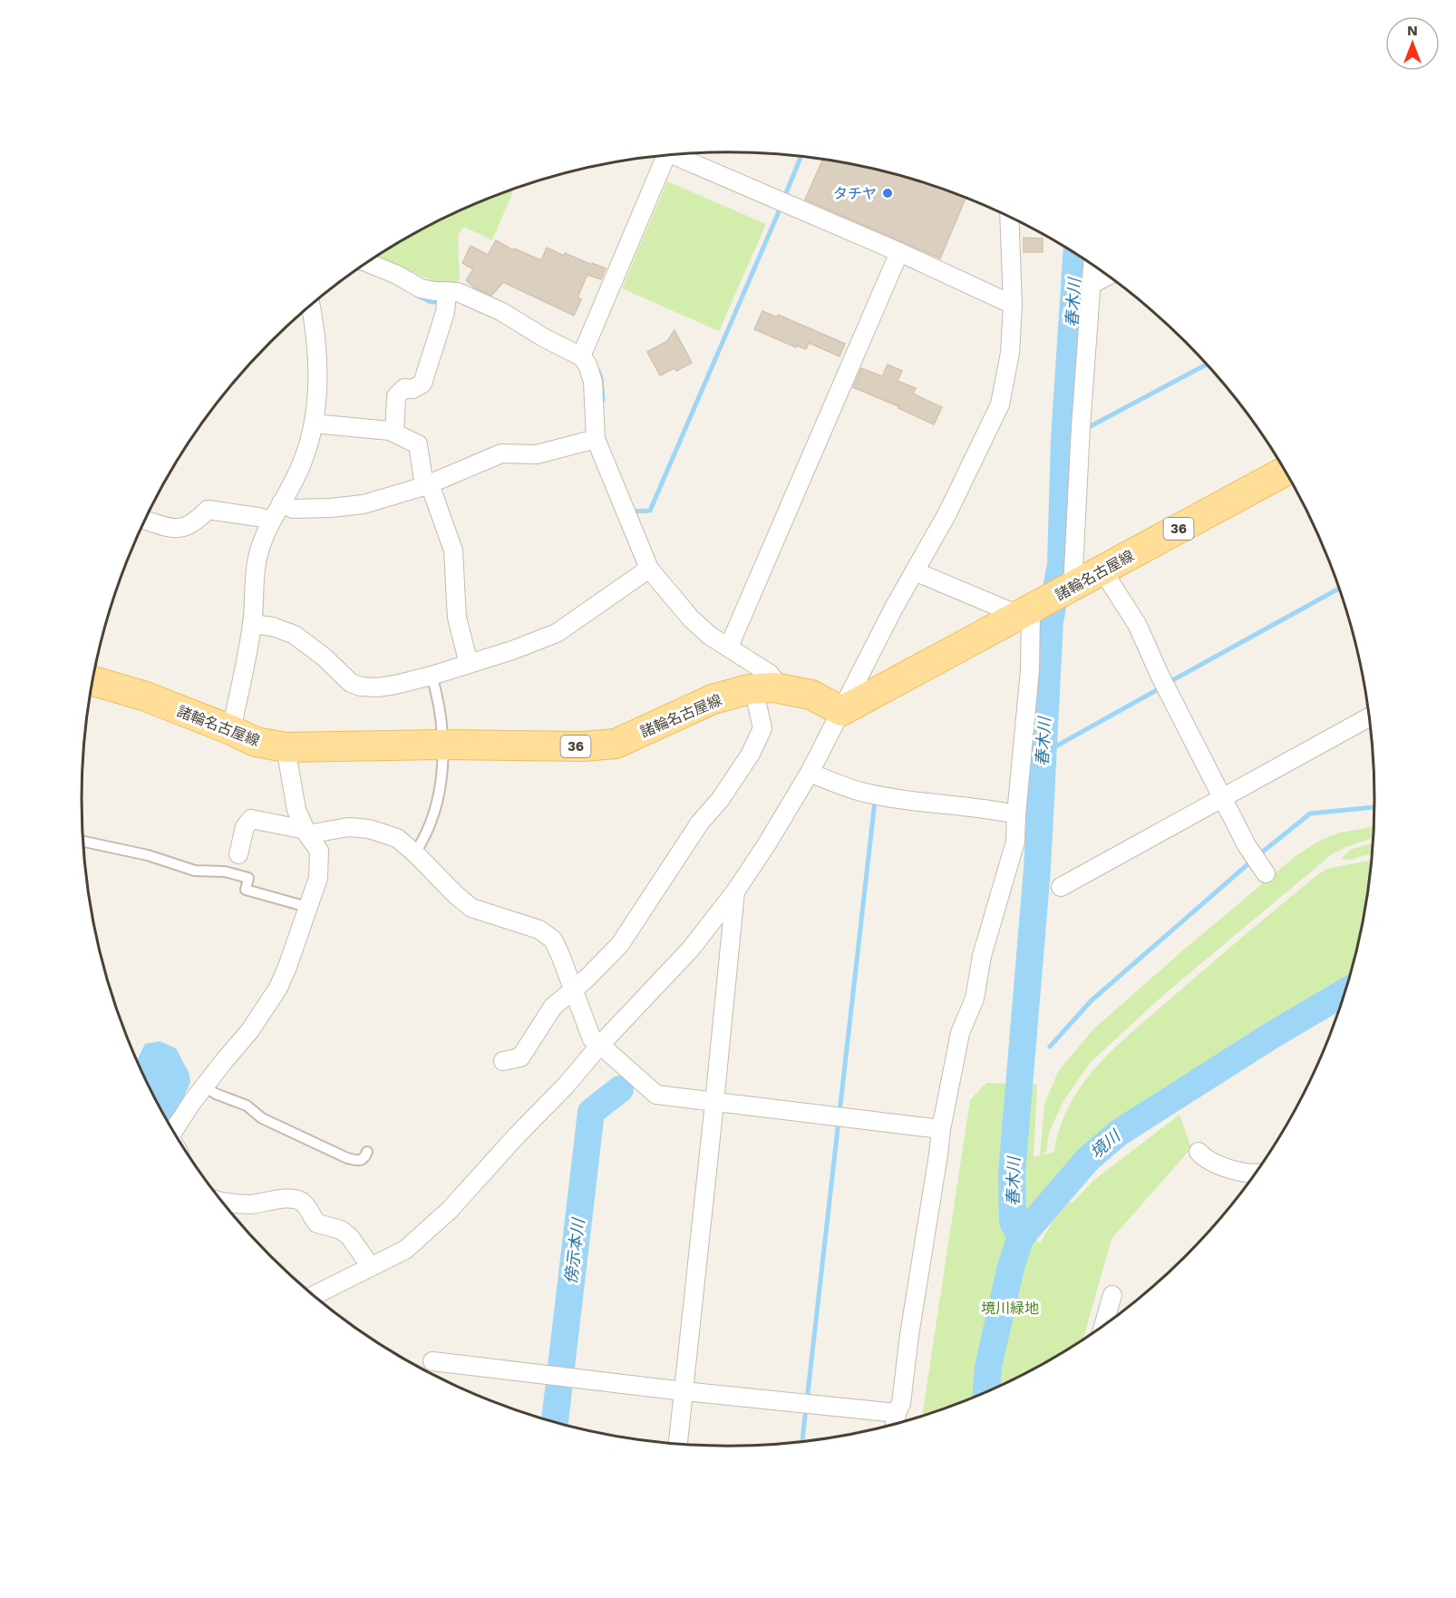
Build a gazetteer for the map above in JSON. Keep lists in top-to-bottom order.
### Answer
{
  "streets": {
    "main road": ["36", "諸輪名古屋線"]
  },
  "water": ["春木川", "境川", "傍示本川"],
  "parks": ["境川緑地"],
  "places": ["タチヤ"],
  "north": "top"
}
